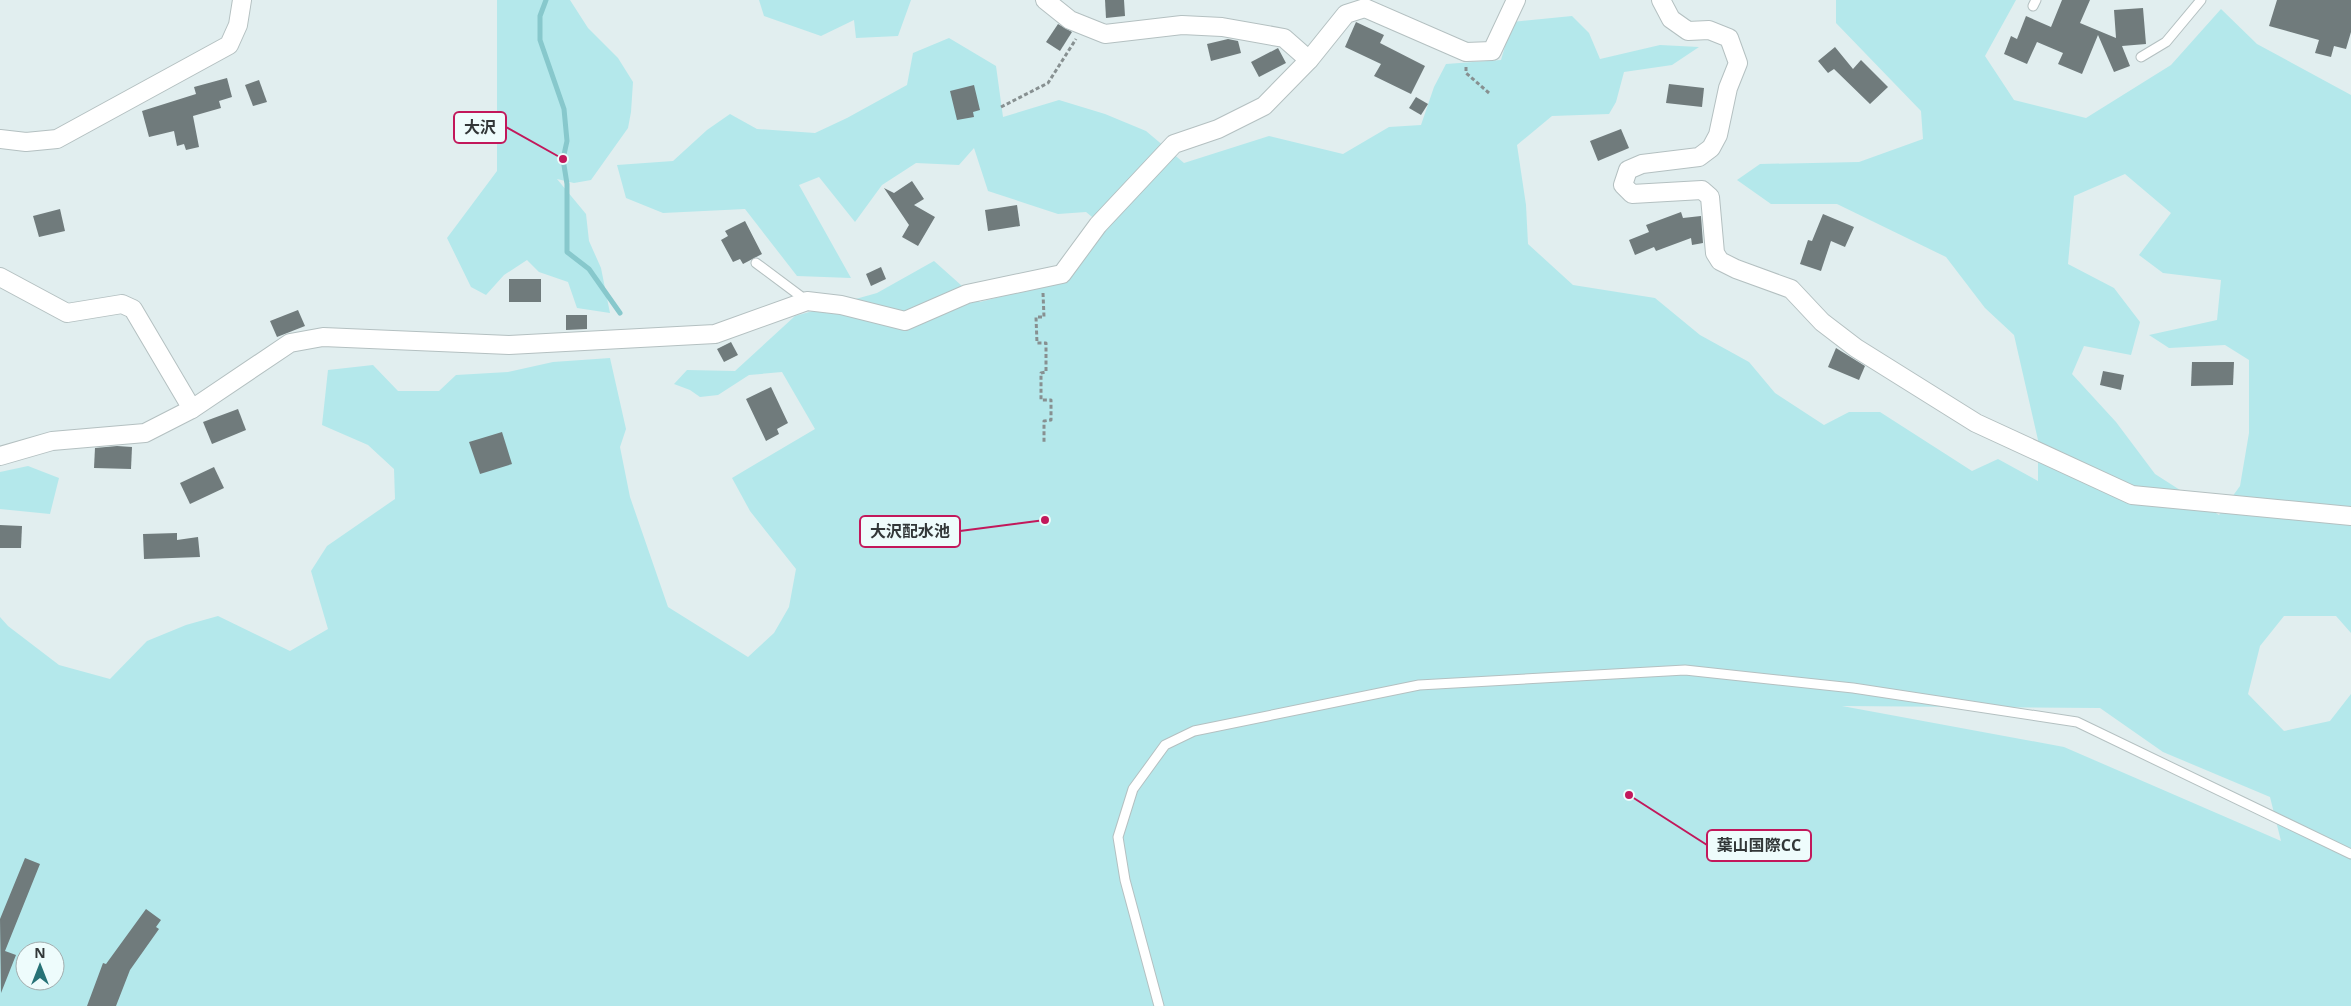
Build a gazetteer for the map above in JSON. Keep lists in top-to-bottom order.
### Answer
{
  "places": ["大沢", "大沢配水池", "葉山国際CC"],
  "north": "top"
}
